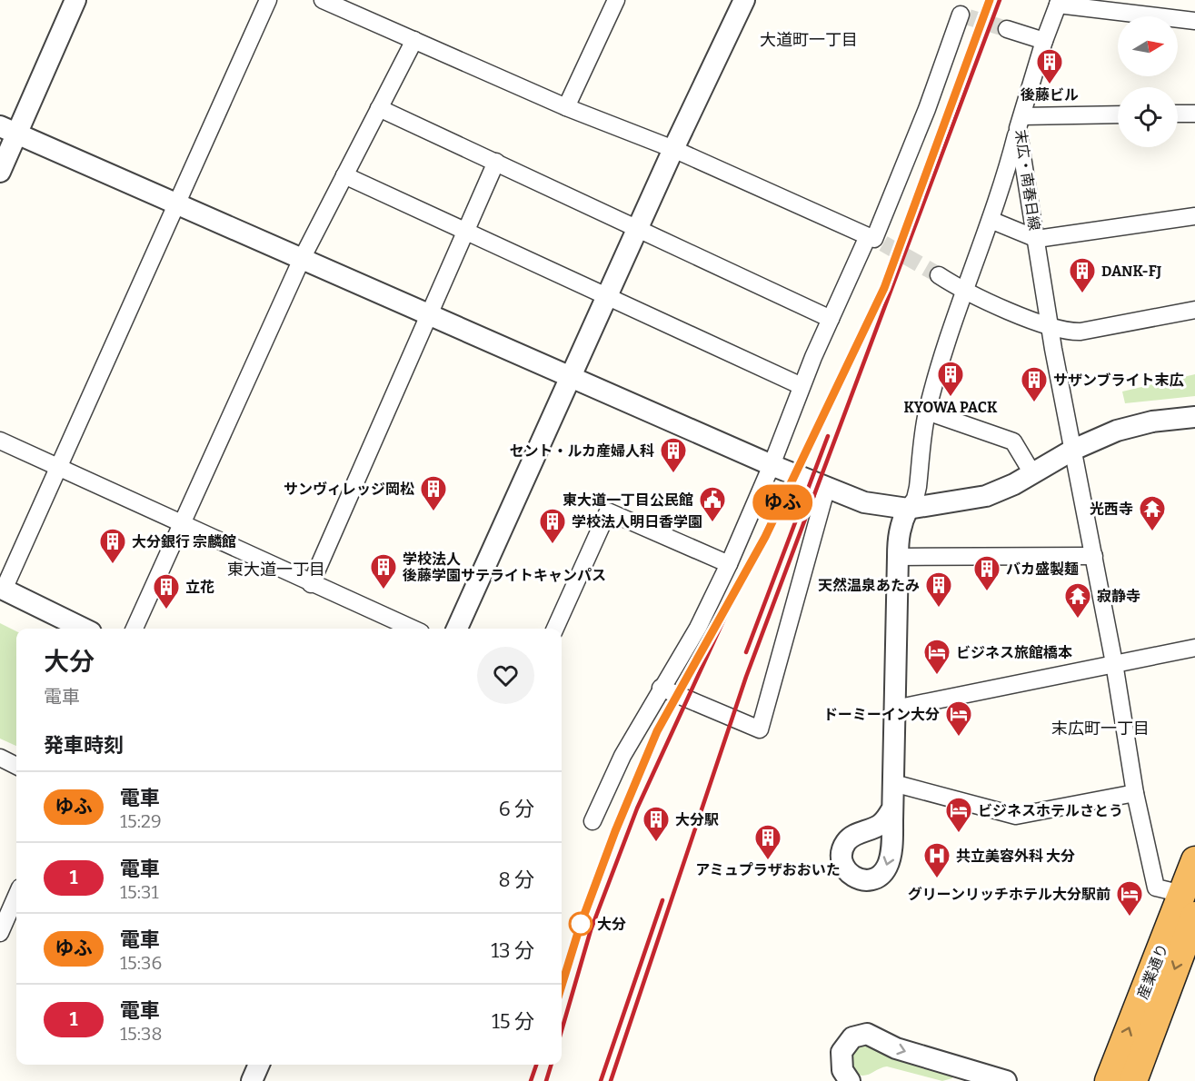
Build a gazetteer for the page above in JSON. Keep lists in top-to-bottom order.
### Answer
{
  "streets": {
    "highway": ["産業通り"],
    "street": ["末広・南春日線"]
  },
  "crossings": [
    ["末広・南春日線", "産業通り"]
  ],
  "districts": ["大道町一丁目", "東大道一丁目", "末広町一丁目"],
  "places": {
    "building": [
      "後藤ビル",
      "DANK-FJ",
      "KYOWA PACK",
      "サザンブライト末広",
      "セント・ルカ産婦人科",
      "サンヴィレッジ岡松",
      "学校法人明日香学園",
      "大分銀行 宗麟館",
      "学校法人 後藤学園サテライトキャンパス",
      "バカ盛製麺",
      "天然温泉あたみ",
      "立花",
      "大分駅",
      "アミュプラザおおいた"
    ],
    "public building": ["東大道一丁目公民館"],
    "temple": ["光西寺", "寂静寺"],
    "hotel": [
      "ビジネス旅館橋本",
      "ドーミーイン大分",
      "ビジネスホテルさとう",
      "グリーンリッチホテル大分駅前"
    ],
    "hospital": ["共立美容外科 大分"],
    "other": ["大分"]
  },
  "north": "right",
  "page": {
    "on_map": "ゆふ",
    "heading": [
      ["大分", "電車"],
      "発車時刻"
    ],
    "list": [
      {
        "mark": "ゆふ",
        "name": "電車",
        "note": "15:29",
        "value": "6 分"
      },
      {
        "mark": "1",
        "name": "電車",
        "note": "15:31",
        "value": "8 分"
      },
      {
        "mark": "ゆふ",
        "name": "電車",
        "note": "15:36",
        "value": "13 分"
      },
      {
        "mark": "1",
        "name": "電車",
        "note": "15:38",
        "value": "15 分"
      }
    ]
  }
}
